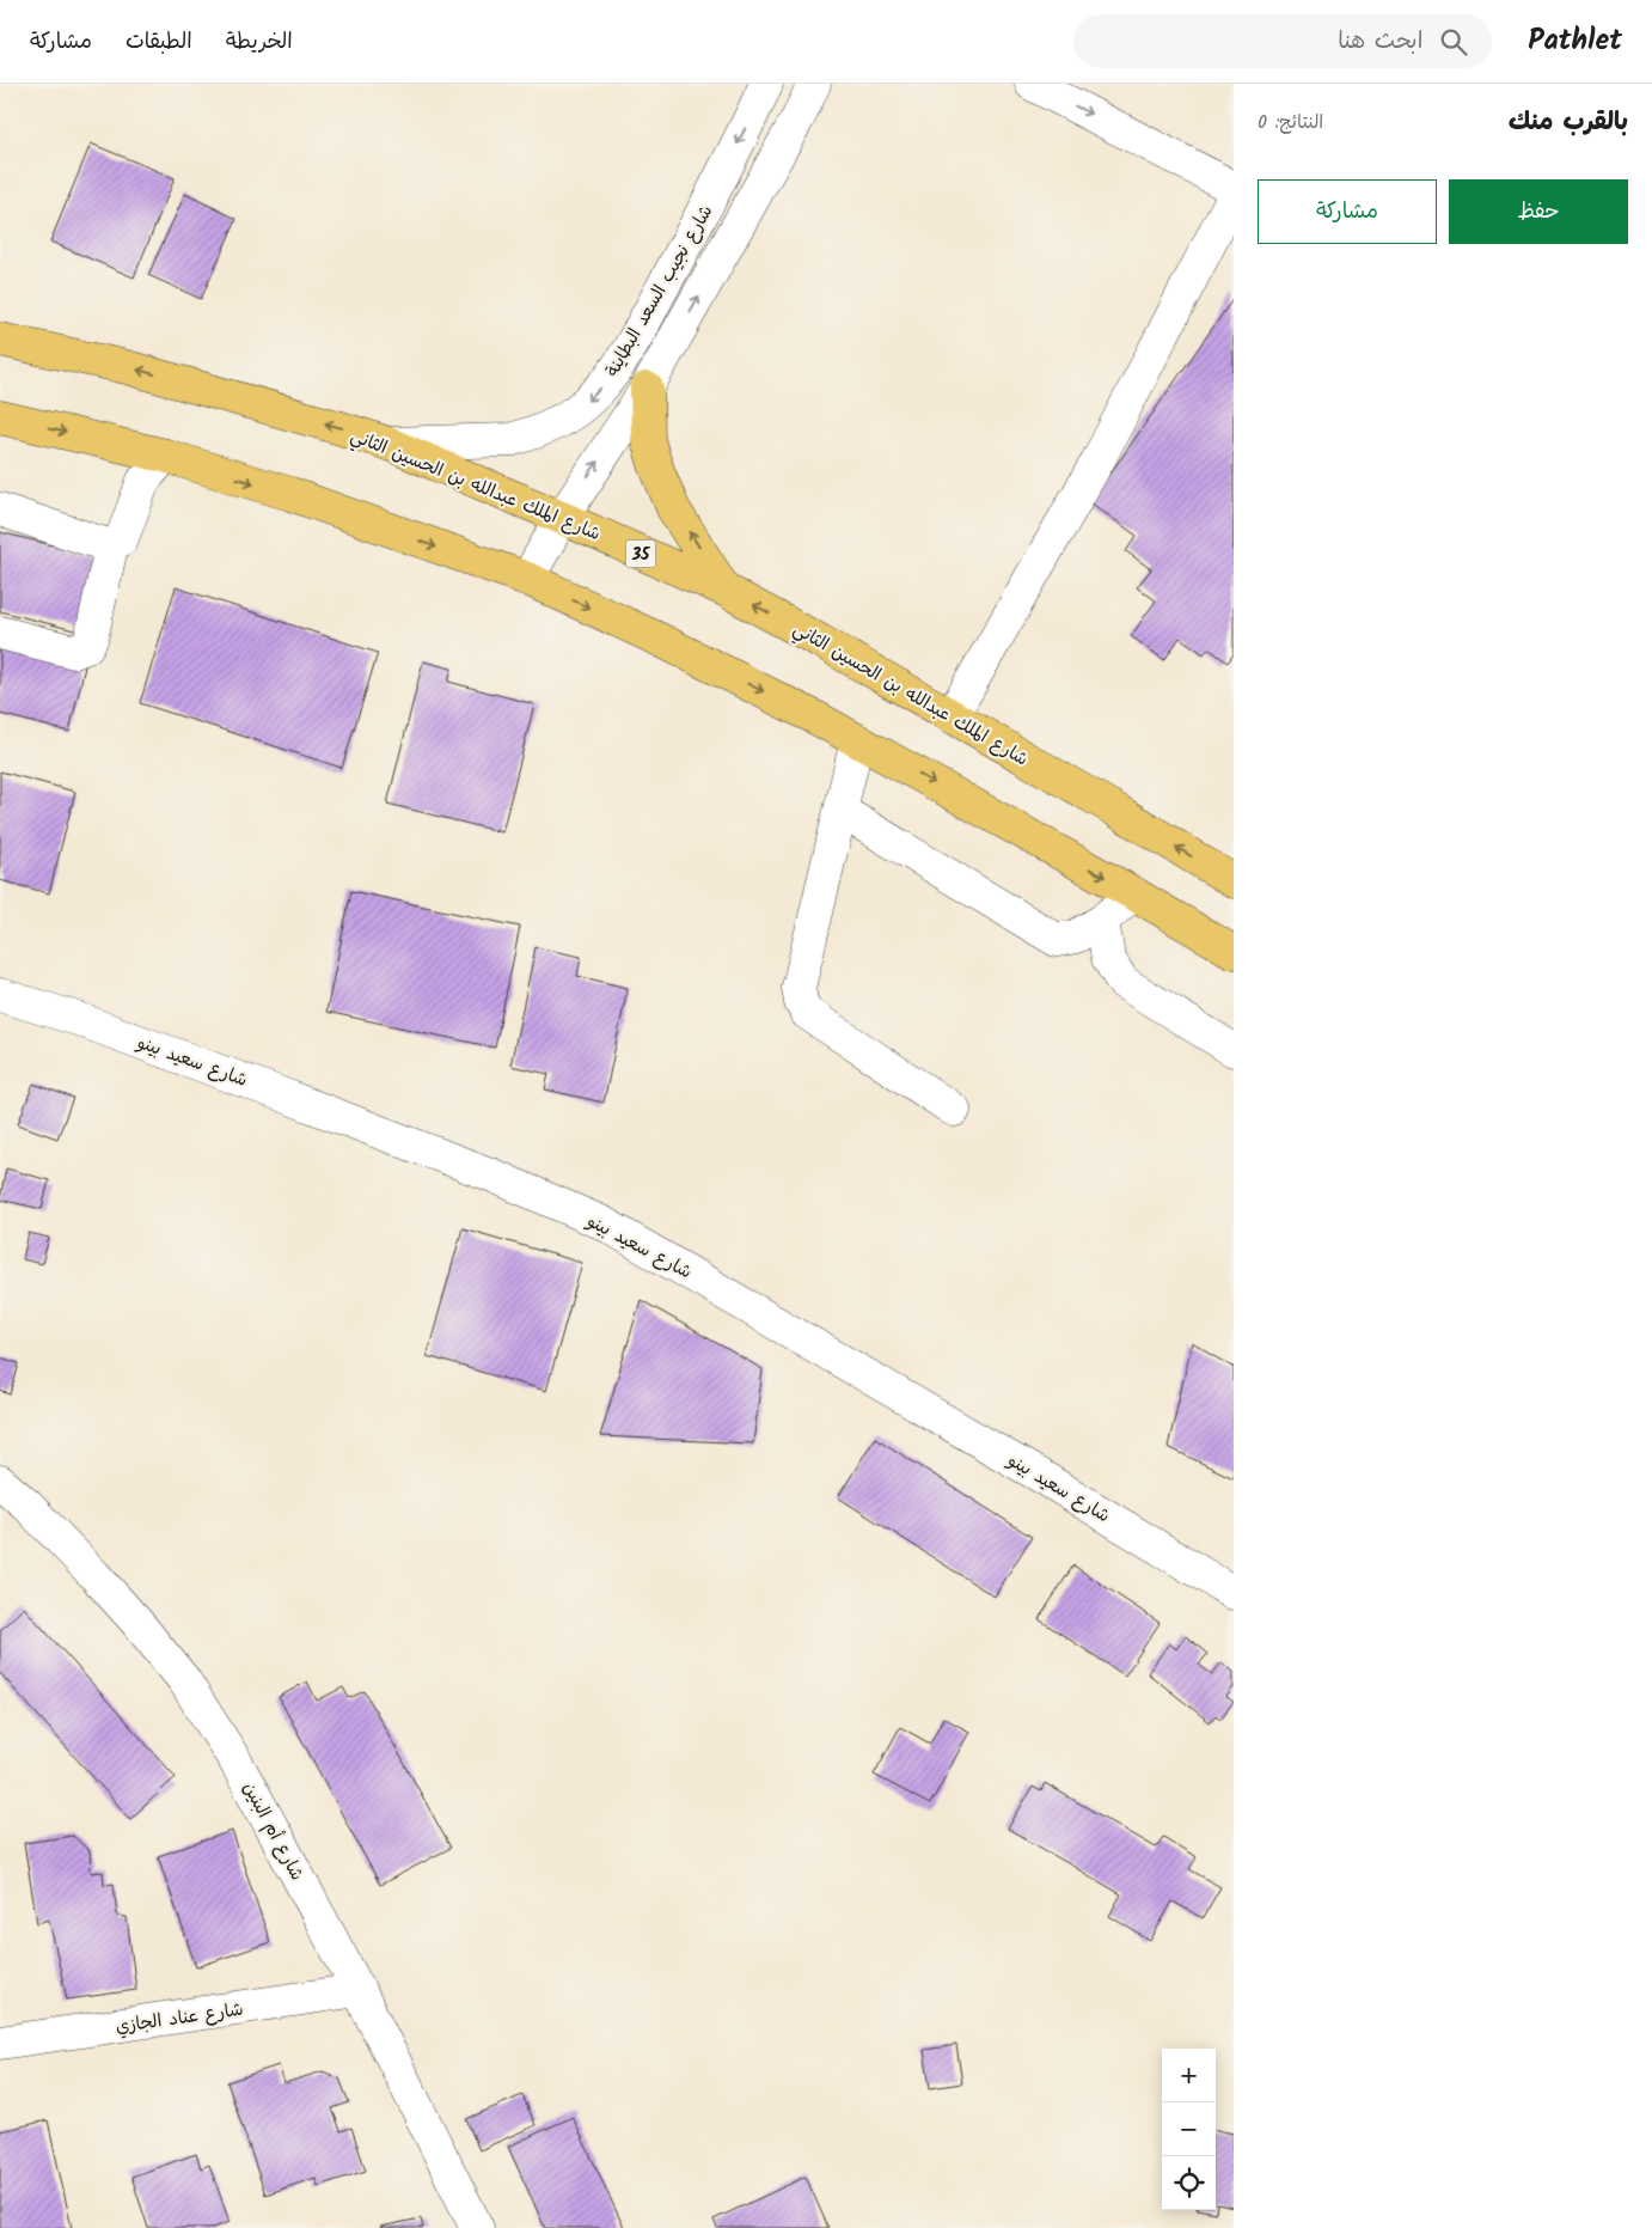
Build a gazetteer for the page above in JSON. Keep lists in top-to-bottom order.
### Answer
{
  "streets": {
    "highway": ["شارع الملك عبدالله بن الحسين الثاني", "35"],
    "street": [
      "شارع نجيب السعد البطاينة",
      "شارع سعيد بينو",
      "شارع أم البنين",
      "شارع عناد الجازي"
    ]
  },
  "crossings": [
    ["شارع نجيب السعد البطاينة", "شارع الملك عبدالله بن الحسين الثاني"],
    ["شارع أم البنين", "شارع عناد الجازي"]
  ],
  "page": {
    "header": "Pathlet",
    "search": "ابحث هنا",
    "nav": ["الخريطة", "الطبقات", "مشاركة"],
    "heading": ["بالقرب منك", "النتائج: 0"],
    "buttons": ["حفظ", "مشاركة"],
    "map_buttons": ["+", "−"]
  }
}
